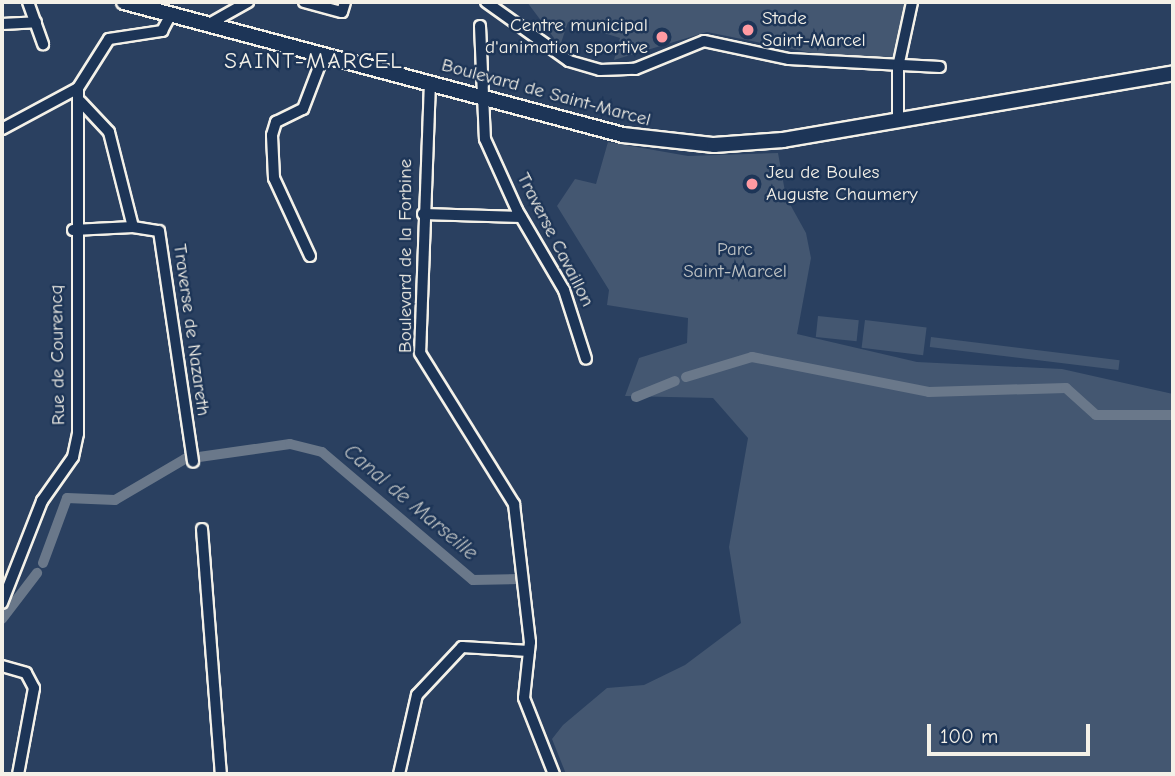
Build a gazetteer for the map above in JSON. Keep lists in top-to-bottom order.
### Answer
{
  "streets": {
    "street": [
      "Boulevard de Saint-Marcel",
      "Traverse Cavaillon",
      "Boulevard de la Forbine",
      "Traverse de Nazareth",
      "Rue de Courencq"
    ]
  },
  "crossings": [
    ["Boulevard de Saint-Marcel", "Traverse Cavaillon"],
    ["Boulevard de Saint-Marcel", "Boulevard de la Forbine"]
  ],
  "districts": ["SAINT-MARCEL"],
  "water": ["Canal de Marseille"],
  "parks": ["Parc Saint-Marcel"],
  "places": ["Stade Saint-Marcel", "Centre municipal d'animation sportive", "Jeu de Boules Auguste Chaumery"],
  "scale_bar": "100 m"
}
